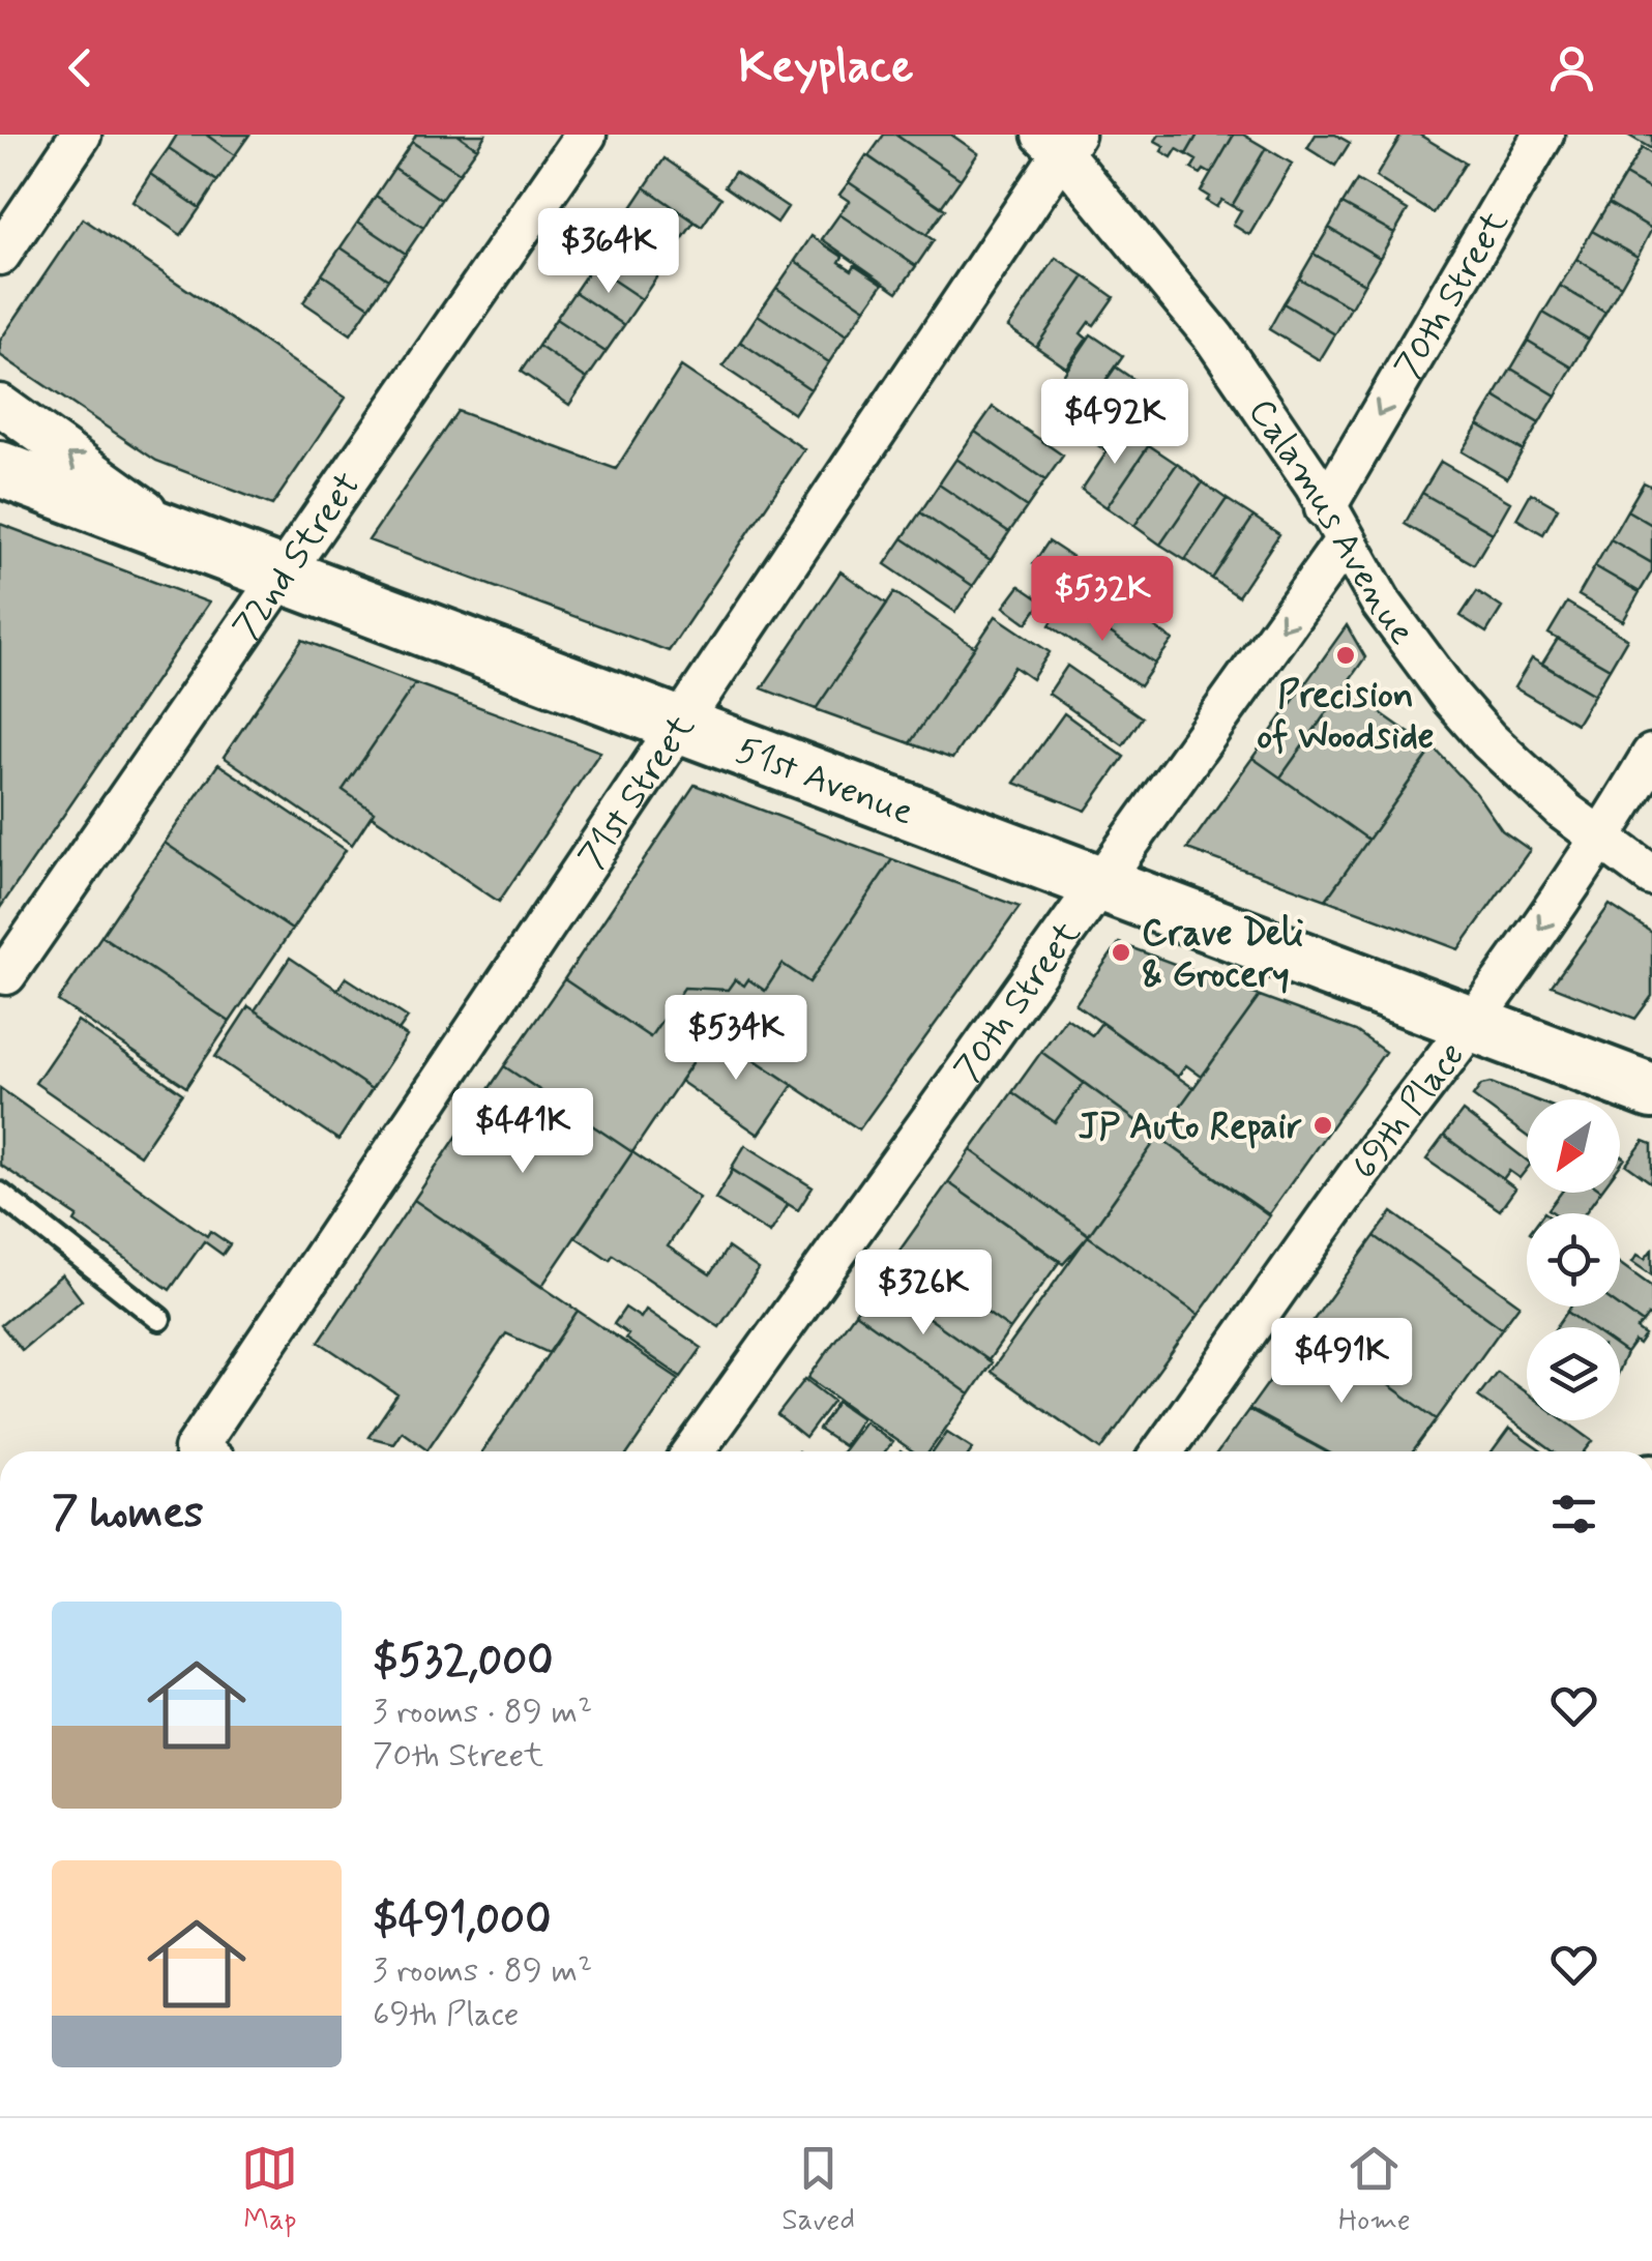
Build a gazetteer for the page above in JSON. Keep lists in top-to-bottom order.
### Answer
{
  "streets": {
    "street": [
      "70th Street",
      "Calamus Avenue",
      "72nd Street",
      "51st Avenue",
      "71st Street",
      "69th Place"
    ]
  },
  "crossings": [
    ["70th Street", "Calamus Avenue"],
    ["70th Street", "51st Avenue"],
    ["Calamus Avenue", "71st Street"],
    ["Calamus Avenue", "69th Place"],
    ["72nd Street", "51st Avenue"],
    ["51st Avenue", "71st Street"],
    ["51st Avenue", "69th Place"]
  ],
  "one_way": ["70th Street"],
  "places": ["Precision of Woodside", "Crave Deli & Grocery", "JP Auto Repair"],
  "north": "bottom left",
  "page": {
    "header": "Keyplace",
    "price": [
      "$364K",
      "$492K",
      "$532K",
      "$534K",
      "$441K",
      "$326K",
      "$491K"
    ],
    "heading": "7 homes",
    "list": [
      {
        "name": "$532,000",
        "note": "3 rooms · 89 m² · 70th Street"
      },
      {
        "name": "$491,000",
        "note": "3 rooms · 89 m² · 69th Place"
      }
    ],
    "tabs": ["Map", "Saved", "Home"]
  }
}
